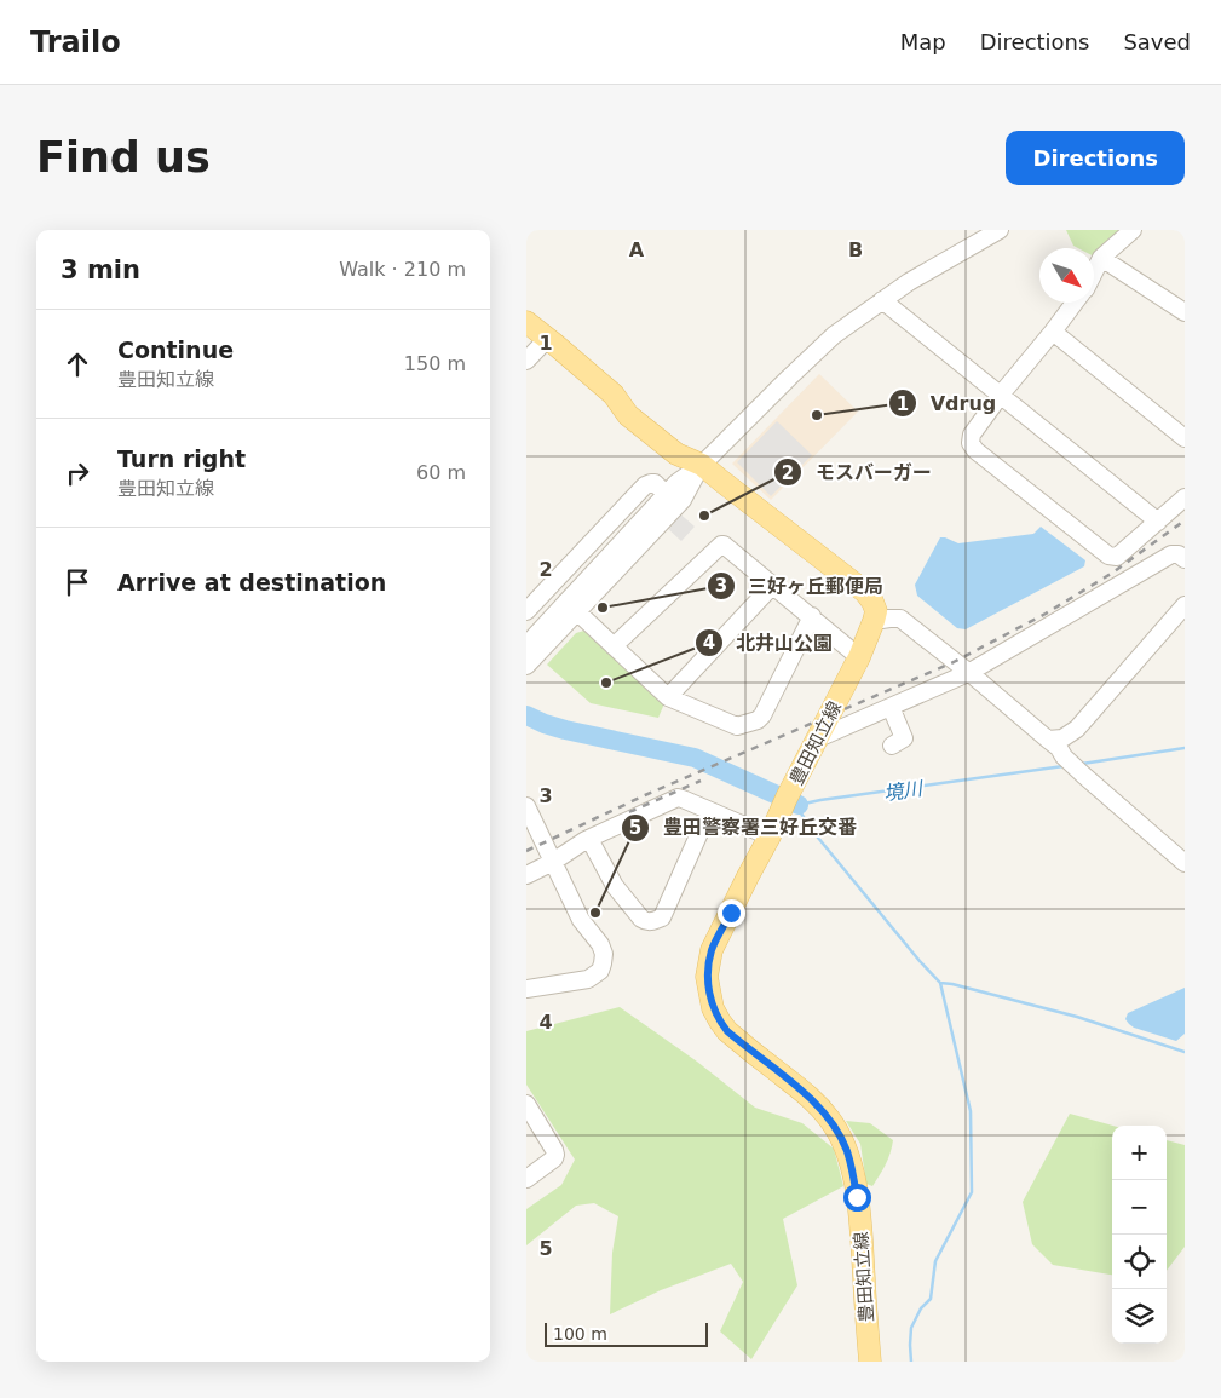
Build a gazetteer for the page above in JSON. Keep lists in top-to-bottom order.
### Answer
{
  "streets": {
    "main road": ["豊田知立線"]
  },
  "water": ["境川"],
  "places": [
    "Vdrug",
    "モスバーガー",
    "三好ヶ丘郵便局",
    "北井山公園",
    "豊田警察署三好丘交番"
  ],
  "scale_bar": "100 m",
  "north": "bottom right",
  "page": {
    "header": "Trailo",
    "nav": ["Map", "Directions", "Saved"],
    "buttons": "Directions",
    "title": "Find us",
    "heading": ["3 min", "Walk · 210 m"],
    "list": [
      ["Continue", "豊田知立線", "150 m"],
      ["Turn right", "豊田知立線", "60 m"],
      "Arrive at destination"
    ],
    "map_buttons": ["+", "−"],
    "scale": "100 m"
  },
  "grid": {
    "columns": ["A", "B"],
    "rows": [
      "1",
      "2",
      "3",
      "4",
      "5"
    ]
  }
}
